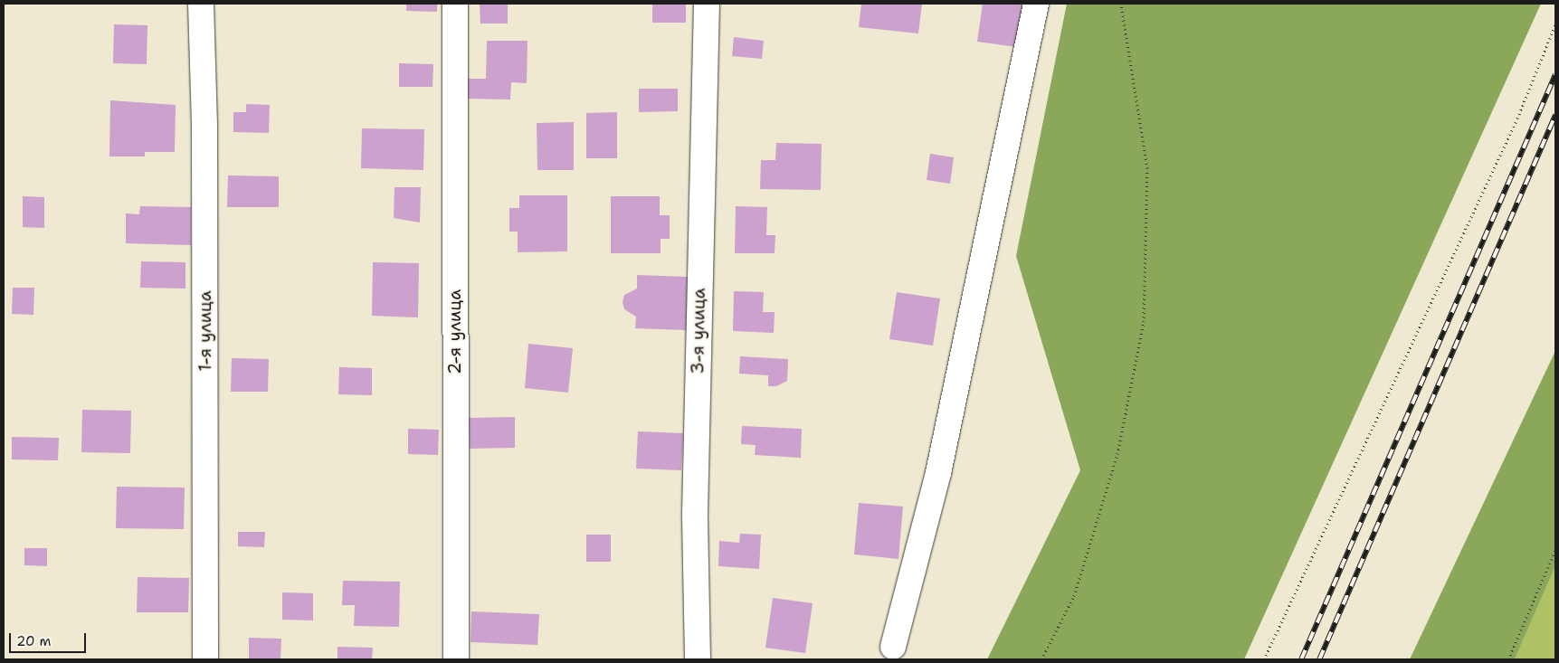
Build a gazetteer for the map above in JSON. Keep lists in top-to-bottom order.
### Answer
{
  "streets": {
    "street": ["1-я улица", "3-я улица", "2-я улица"]
  },
  "scale_bar": "20 m"
}
